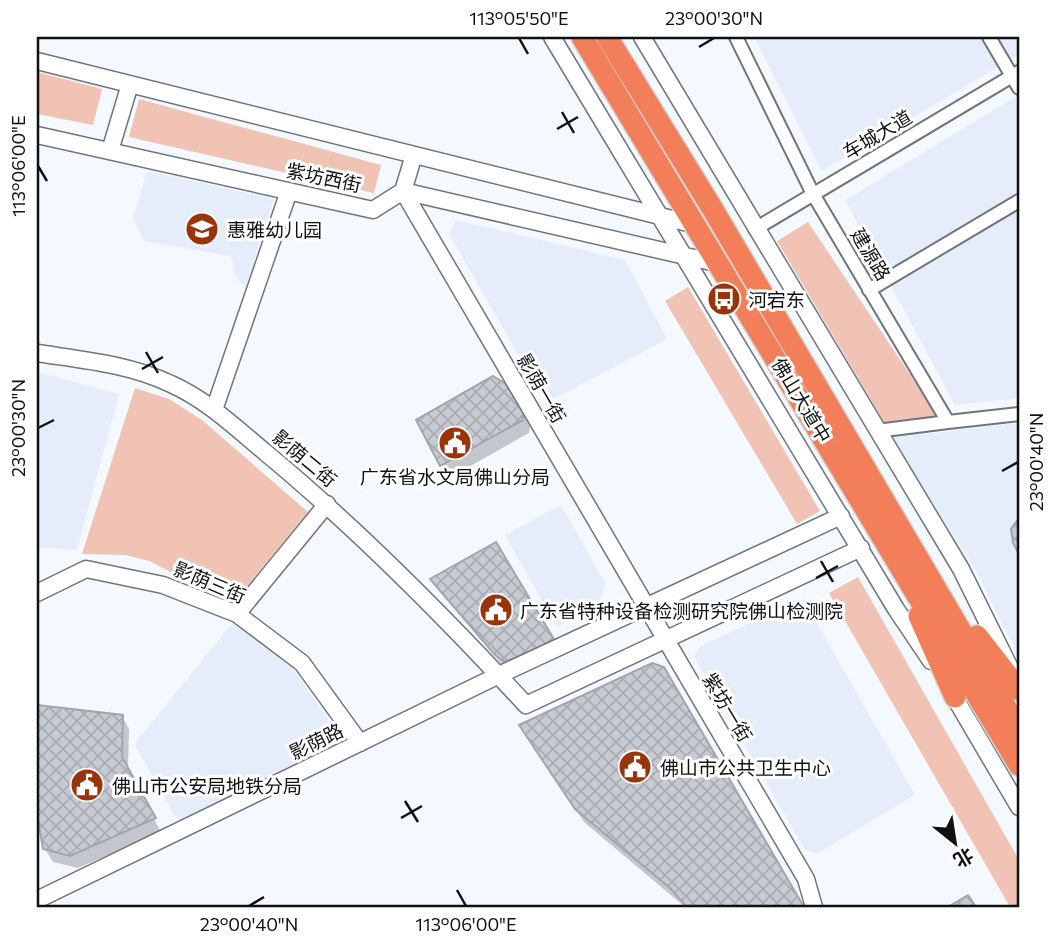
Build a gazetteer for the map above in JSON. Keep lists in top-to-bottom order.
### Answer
{
  "streets": {
    "highway": ["佛山大道中"],
    "street": [
      "车城大道",
      "紫坊西街",
      "建源路",
      "影荫一街",
      "影荫二街",
      "影荫三街",
      "紫坊一街",
      "影荫路"
    ]
  },
  "crossings": [
    ["车城大道", "建源路"],
    ["紫坊西街", "影荫一街"],
    ["影荫一街", "紫坊一街"],
    ["影荫一街", "影荫路"],
    ["佛山大道中", "影荫路"],
    ["影荫二街", "影荫路"],
    ["影荫三街", "影荫路"]
  ],
  "places": {
    "school or university": ["惠雅幼儿园"],
    "bus stop": ["河宕东"],
    "public building": [
      "广东省水文局佛山分局",
      "广东省特种设备检测研究院佛山检测院",
      "佛山市公共卫生中心",
      "佛山市公安局地铁分局"
    ]
  },
  "north": "bottom right",
  "coordinates": [
    "113°05'50\"E",
    "23°00'30\"N",
    "113°06'00\"E",
    "23°00'40\"N"
  ]
}
